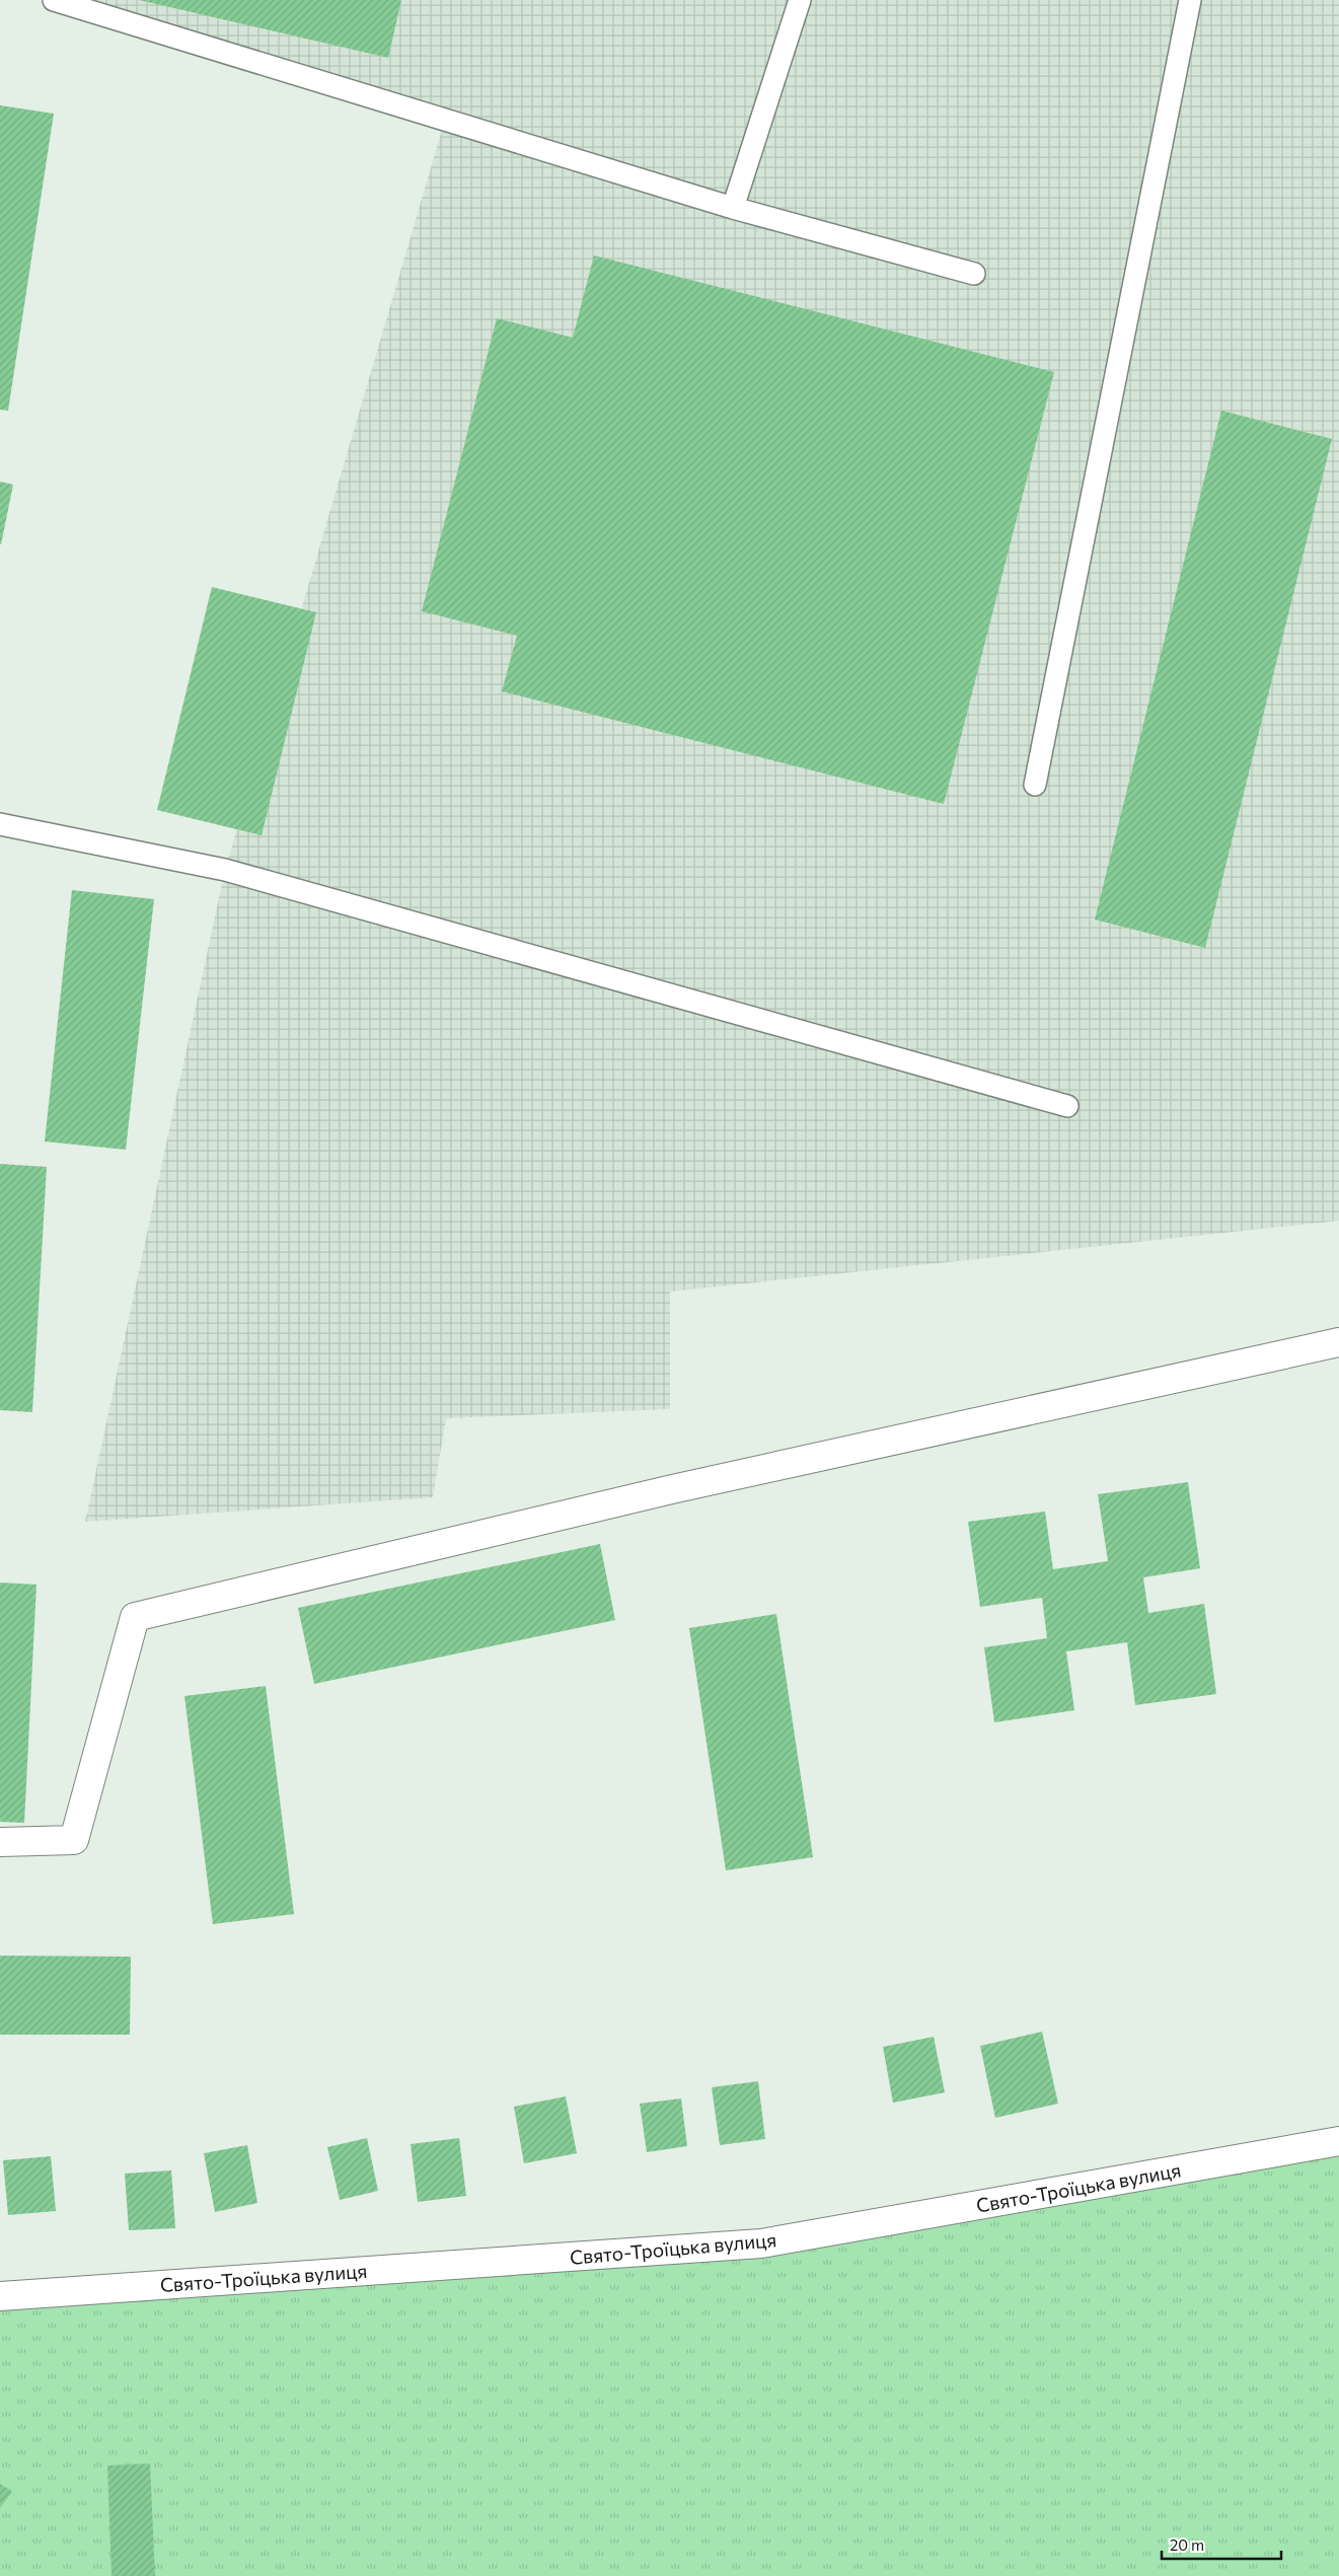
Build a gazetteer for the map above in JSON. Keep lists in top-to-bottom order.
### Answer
{
  "streets": {
    "street": ["Свято-Троїцька вулиця"]
  },
  "scale_bar": "20 m"
}
